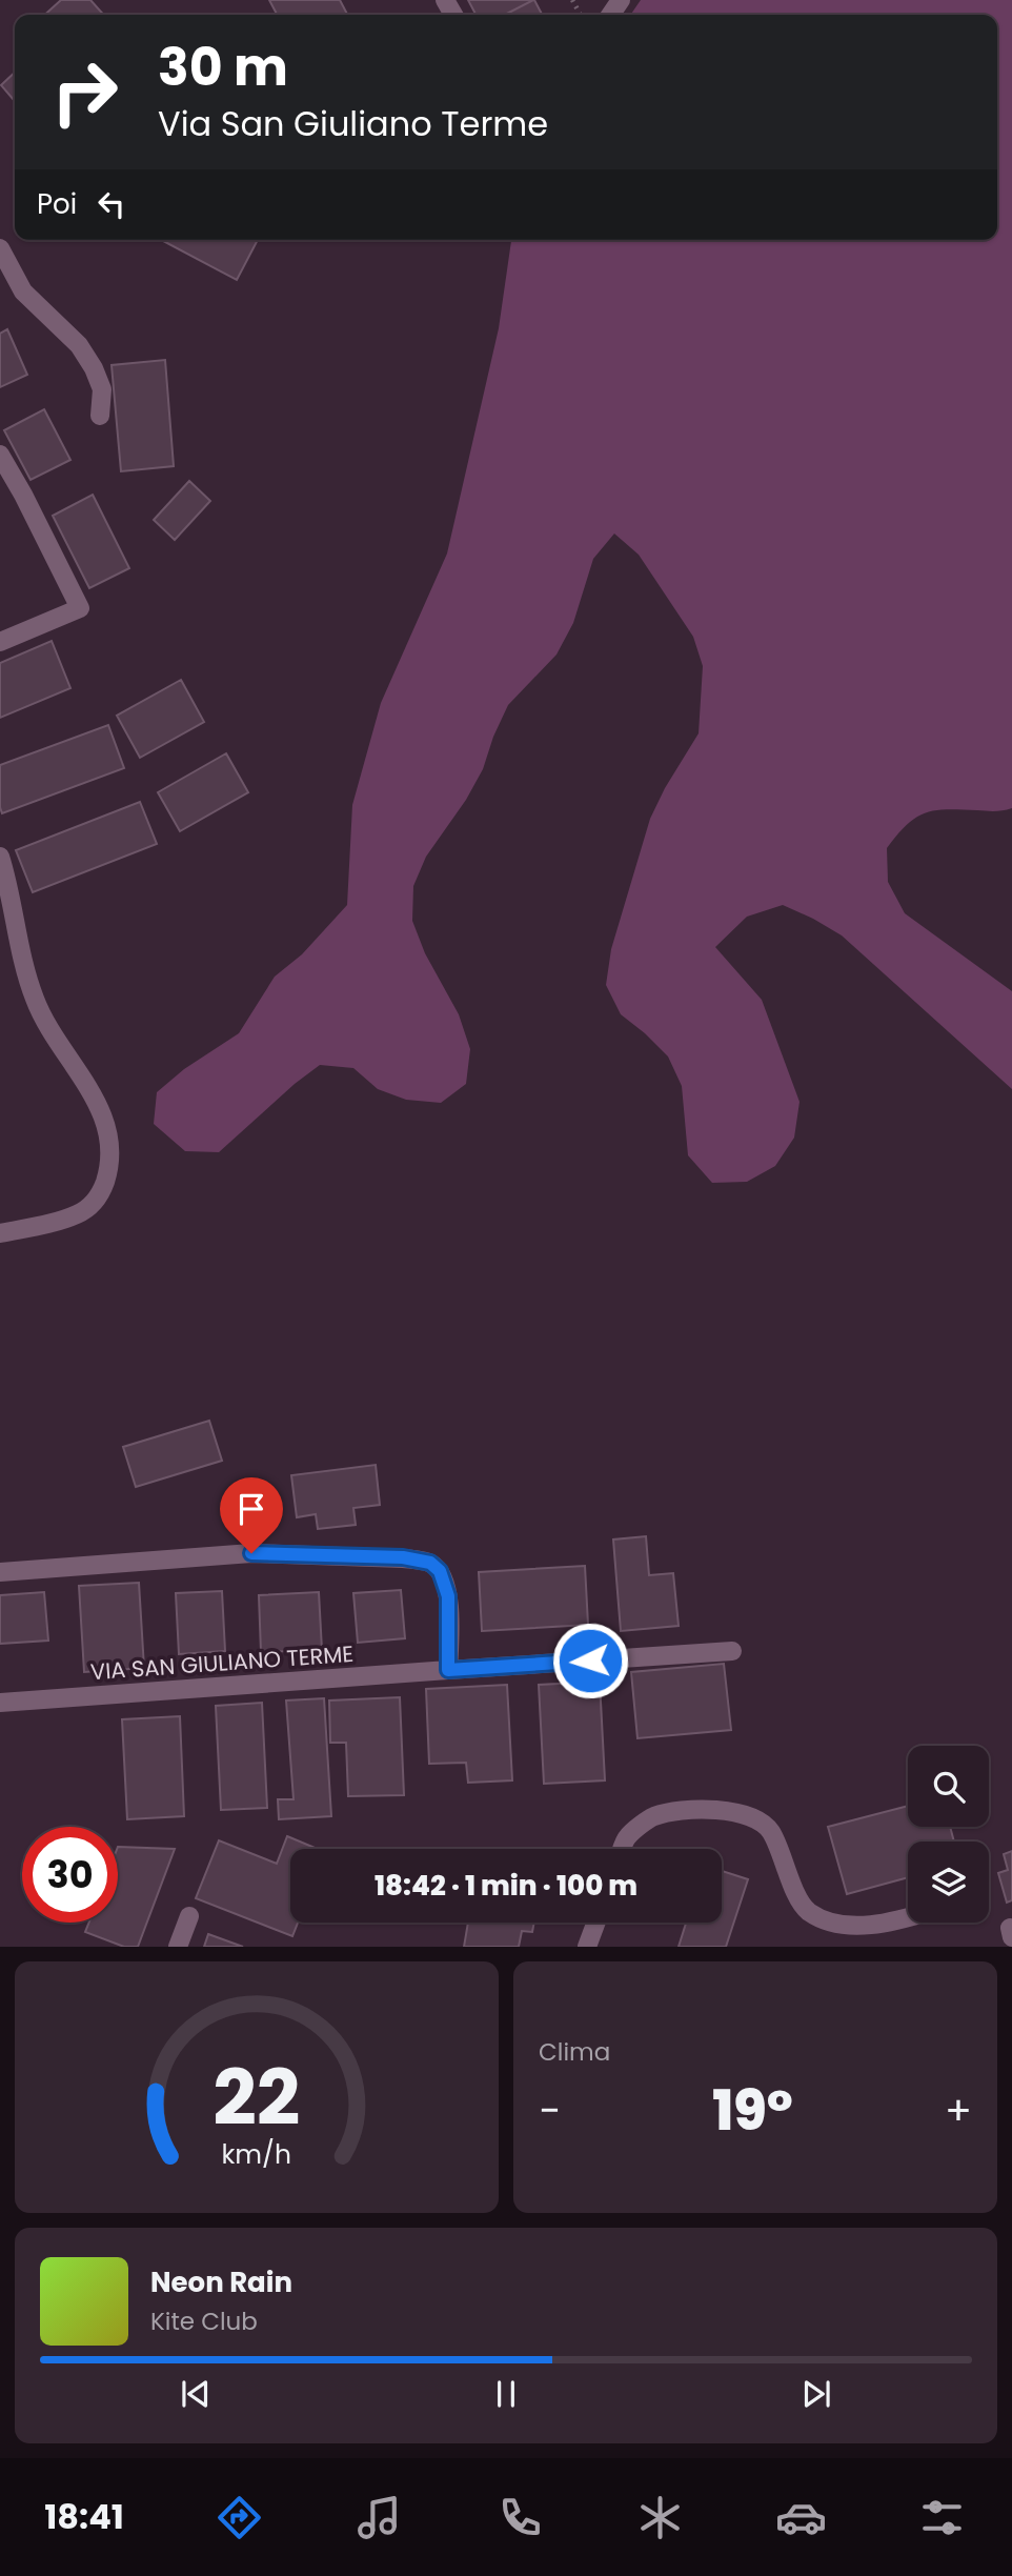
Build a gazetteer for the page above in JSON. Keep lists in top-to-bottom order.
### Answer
{
  "streets": {
    "street": ["VIA SAN GIULIANO TERME"]
  },
  "page": {
    "turn": ["30 m", "Via San Giuliano Terme"],
    "then": "Poi",
    "limit": "30",
    "trip": "18:42 · 1 min · 100 m",
    "tile": "Clima",
    "heat": ["−", "19°", "+"],
    "song": ["Neon Rain", "Kite Club"],
    "tabs": "18:41",
    "gauge": ["22", "km/h"]
  }
}
